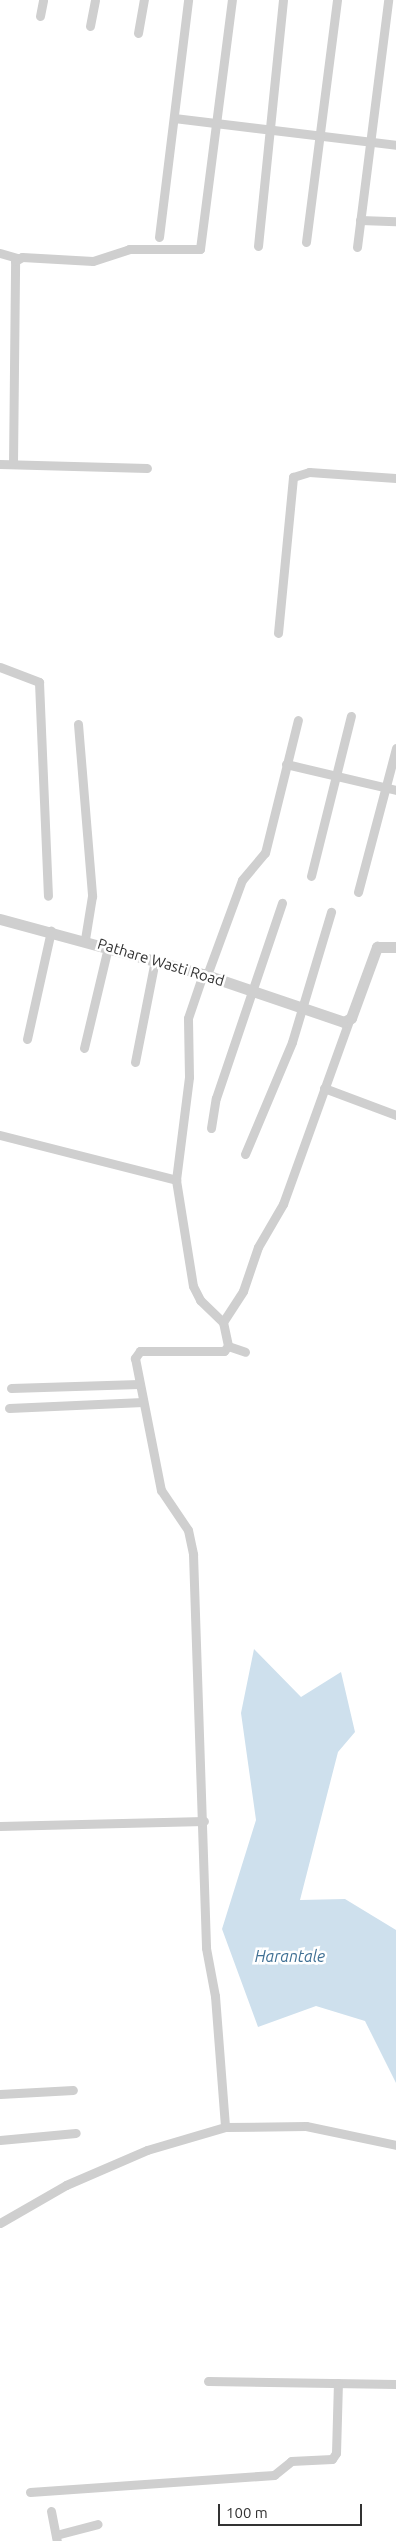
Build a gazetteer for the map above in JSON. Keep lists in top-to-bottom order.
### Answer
{
  "streets": {
    "street": ["Pathare Wasti Road"]
  },
  "water": ["Harantale"],
  "scale_bar": "100 m"
}
